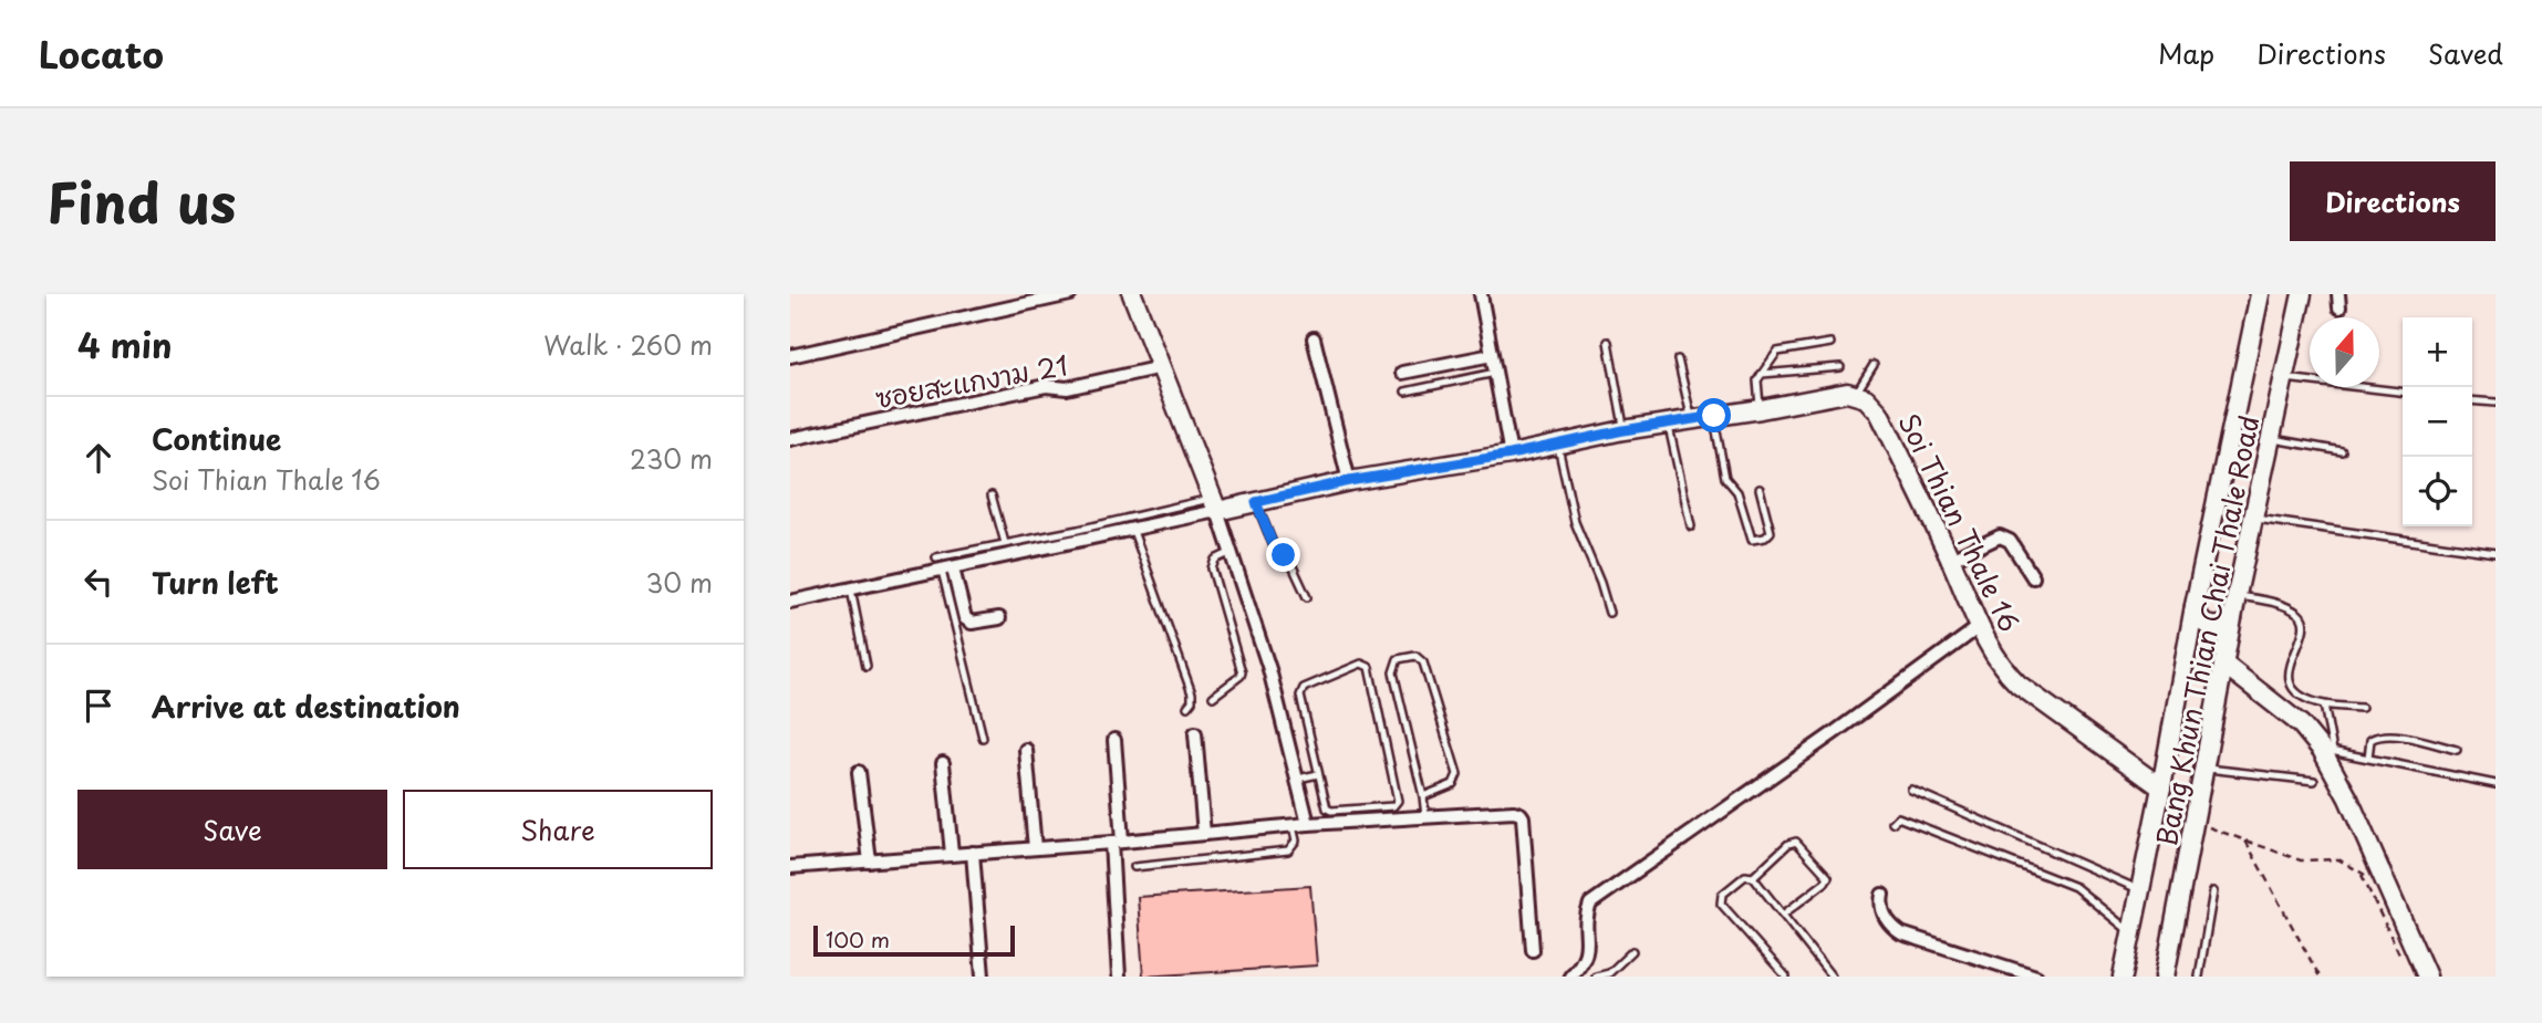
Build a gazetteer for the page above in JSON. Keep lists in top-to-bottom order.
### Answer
{
  "streets": {
    "street": ["ซอยสะแกงาม 21", "Soi Thian Thale 16", "Bang Khun Thian Chai Thale Road"]
  },
  "crossings": [
    ["Soi Thian Thale 16", "Bang Khun Thian Chai Thale Road"]
  ],
  "scale_bar": "100 m",
  "north": "top",
  "page": {
    "header": "Locato",
    "nav": ["Map", "Directions", "Saved"],
    "title": "Find us",
    "buttons": [
      "Directions",
      ["Save", "Share"]
    ],
    "heading": ["4 min", "Walk · 260 m"],
    "map_buttons": ["+", "−"],
    "list": [
      ["Continue", "Soi Thian Thale 16", "230 m"],
      ["Turn left", "30 m"],
      "Arrive at destination"
    ],
    "scale": "100 m"
  }
}
